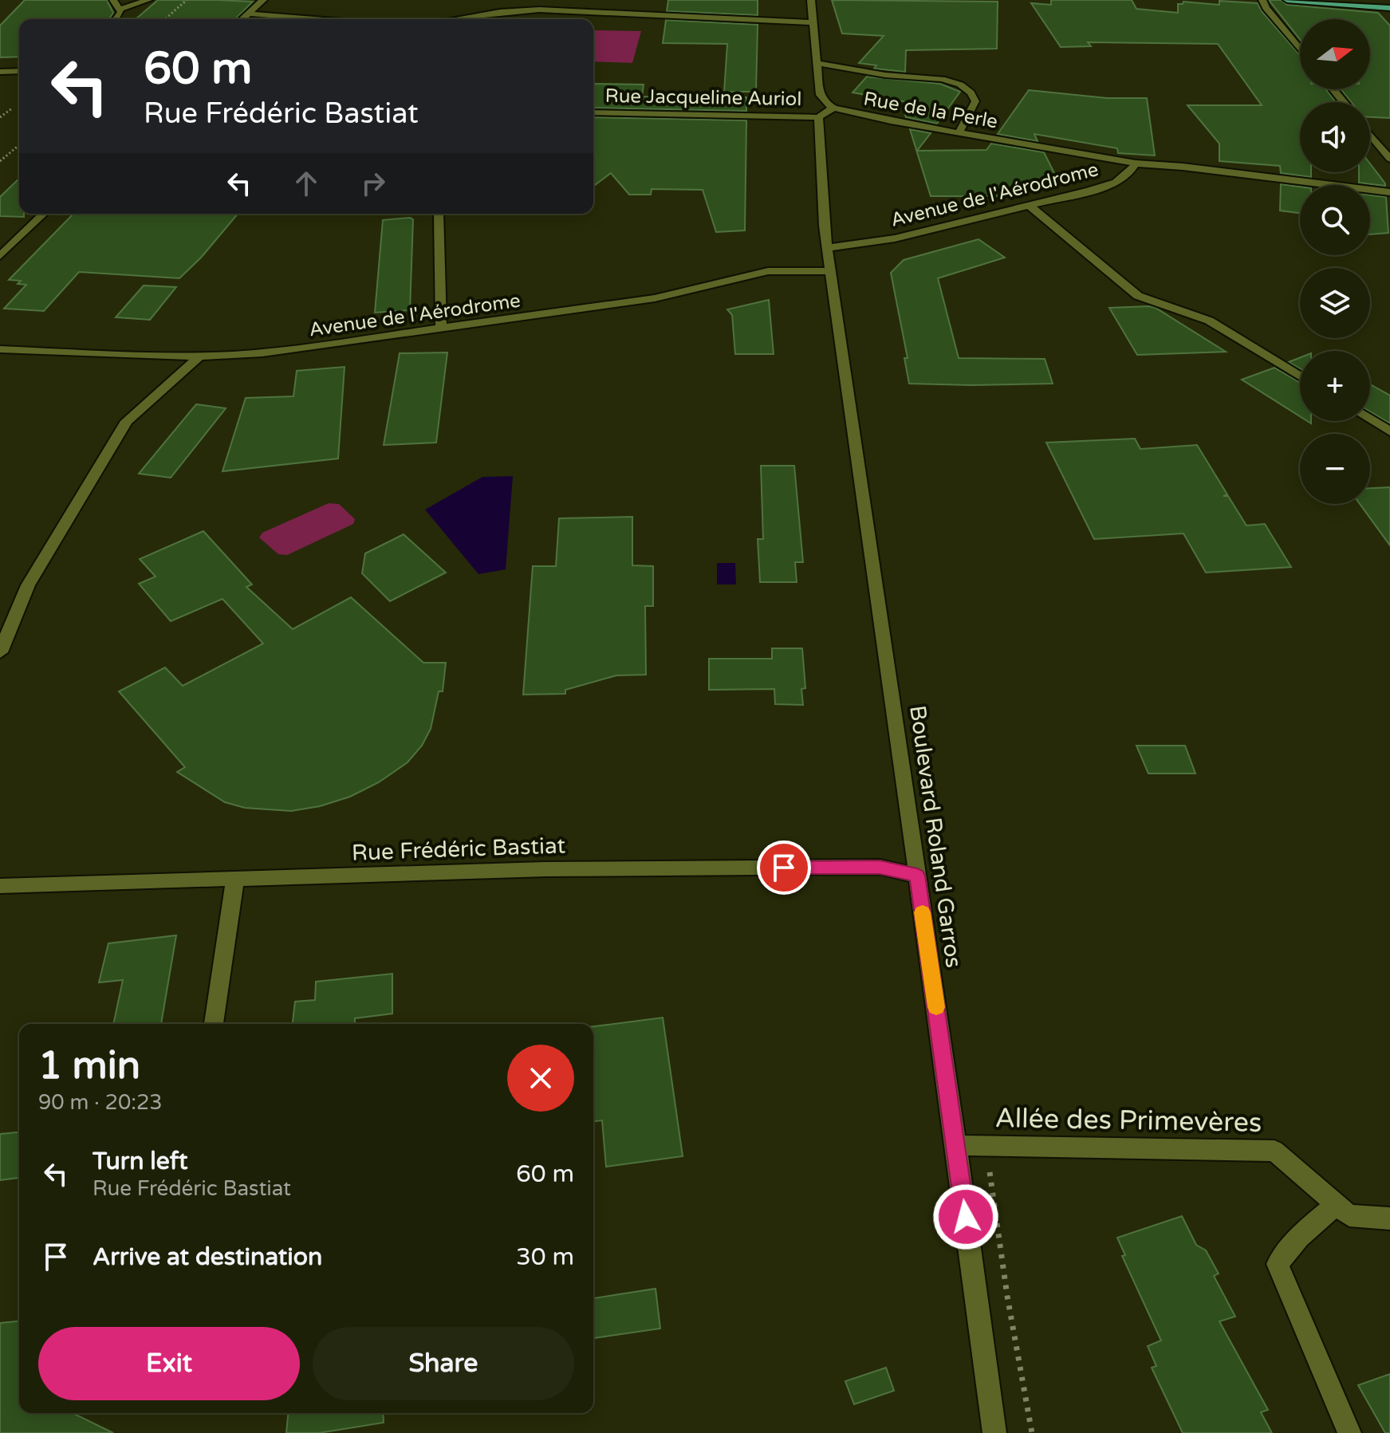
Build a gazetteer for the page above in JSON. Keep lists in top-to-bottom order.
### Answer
{
  "streets": {
    "street": [
      "Rue Jacqueline Auriol",
      "Rue de la Perle",
      "Avenue de l'Aérodrome",
      "Boulevard Roland Garros",
      "Rue Frédéric Bastiat",
      "Allée des Primevères"
    ]
  },
  "crossings": [
    ["Rue Jacqueline Auriol", "Rue de la Perle"],
    ["Rue Jacqueline Auriol", "Avenue de l'Aérodrome"],
    ["Rue Jacqueline Auriol", "Boulevard Roland Garros"],
    ["Rue de la Perle", "Avenue de l'Aérodrome"],
    ["Avenue de l'Aérodrome", "Boulevard Roland Garros"],
    ["Boulevard Roland Garros", "Rue Frédéric Bastiat"],
    ["Boulevard Roland Garros", "Allée des Primevères"]
  ],
  "north": "right",
  "page": {
    "map_buttons": ["+", "−"],
    "turn": ["60 m", "Rue Frédéric Bastiat"],
    "heading": ["1 min", "90 m · 20:23"],
    "list": [
      {
        "name": "Turn left",
        "note": "Rue Frédéric Bastiat",
        "value": "60 m"
      },
      {
        "name": "Arrive at destination",
        "value": "30 m"
      }
    ],
    "buttons": ["Exit", "Share"]
  }
}
